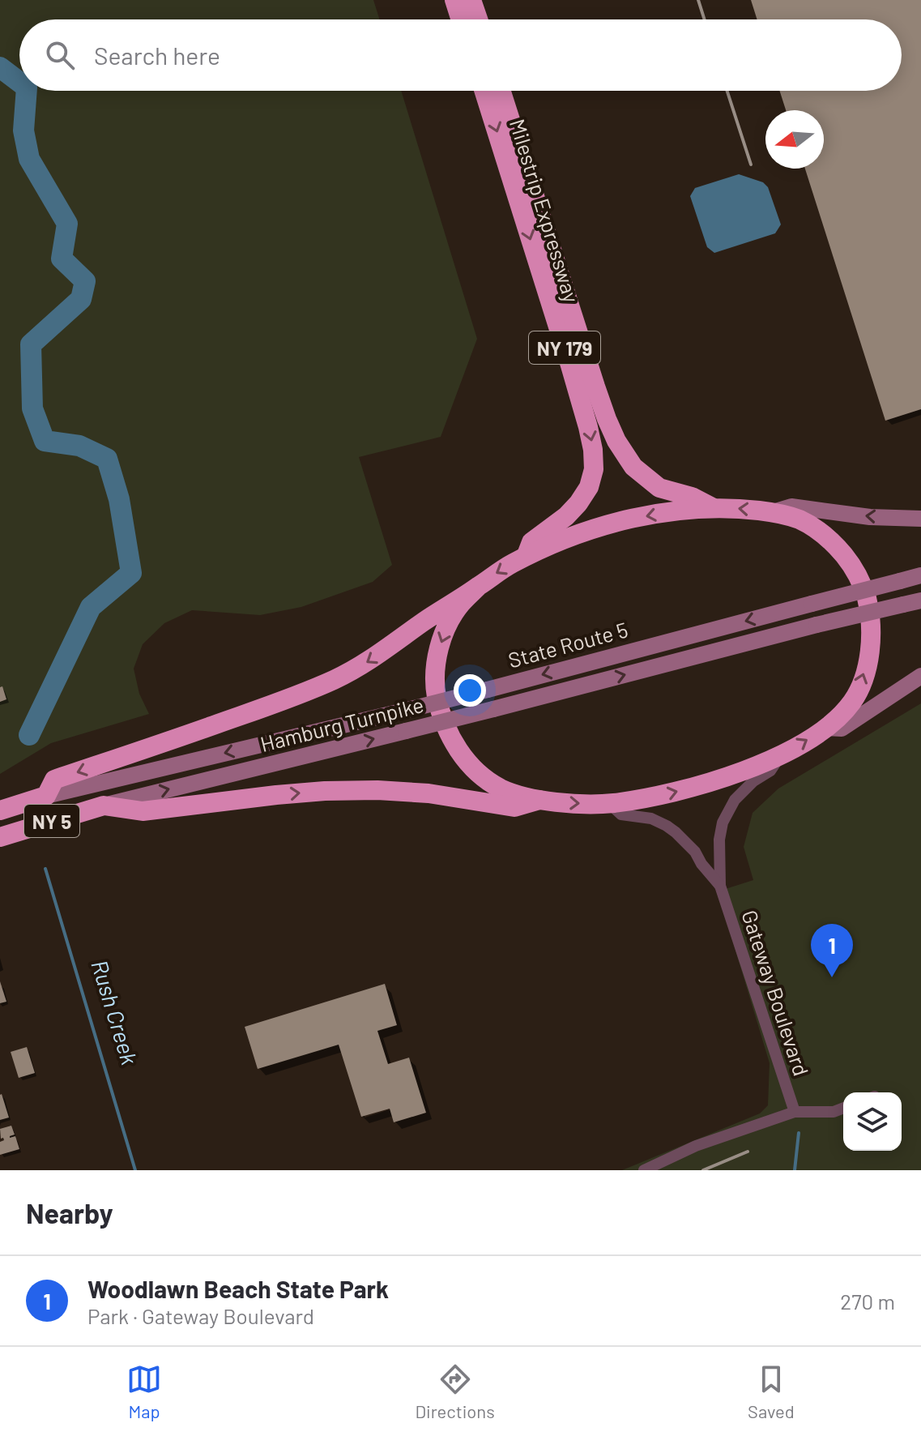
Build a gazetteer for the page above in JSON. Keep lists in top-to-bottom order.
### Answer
{
  "streets": {
    "highway": [
      "Milestrip Expressway",
      "NY 179",
      "State Route 5",
      "Hamburg Turnpike",
      "NY 5"
    ],
    "street": ["Gateway Boulevard"]
  },
  "one_way": ["Milestrip Expressway", "State Route 5", "Hamburg Turnpike"],
  "water": ["Rush Creek"],
  "north": "left",
  "page": {
    "search": "Search here",
    "pins": "1",
    "heading": "Nearby",
    "list": [
      {
        "mark": "1",
        "name": "Woodlawn Beach State Park",
        "note": "Park · Gateway Boulevard",
        "value": "270 m"
      }
    ],
    "nav": ["Map", "Directions", "Saved"]
  }
}
